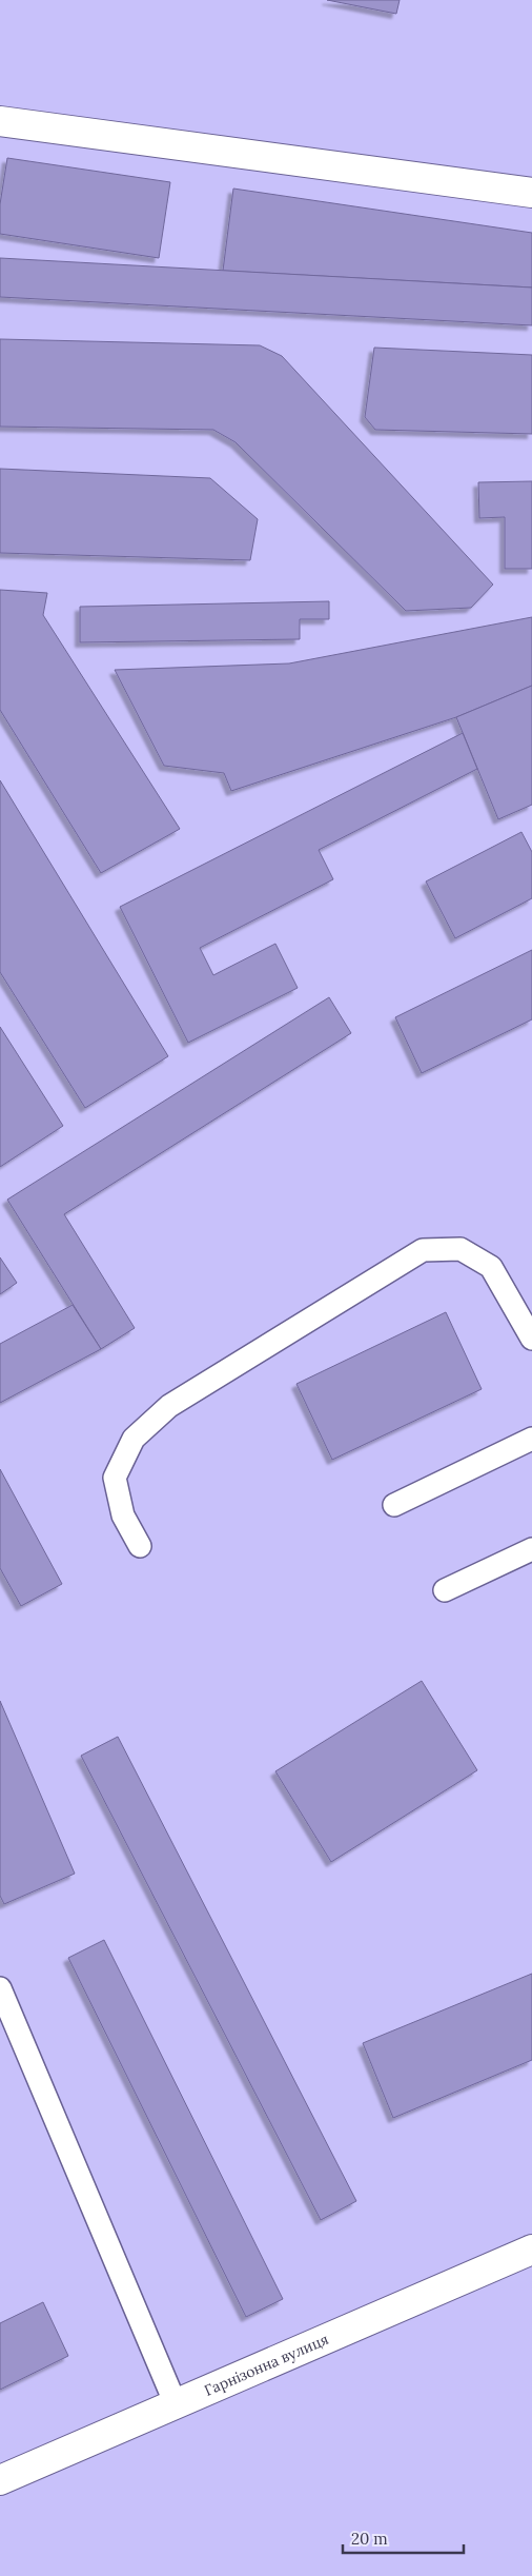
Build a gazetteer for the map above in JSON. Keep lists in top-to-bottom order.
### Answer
{
  "streets": {
    "street": ["Гарнізонна вулиця"]
  },
  "scale_bar": "20 m"
}
